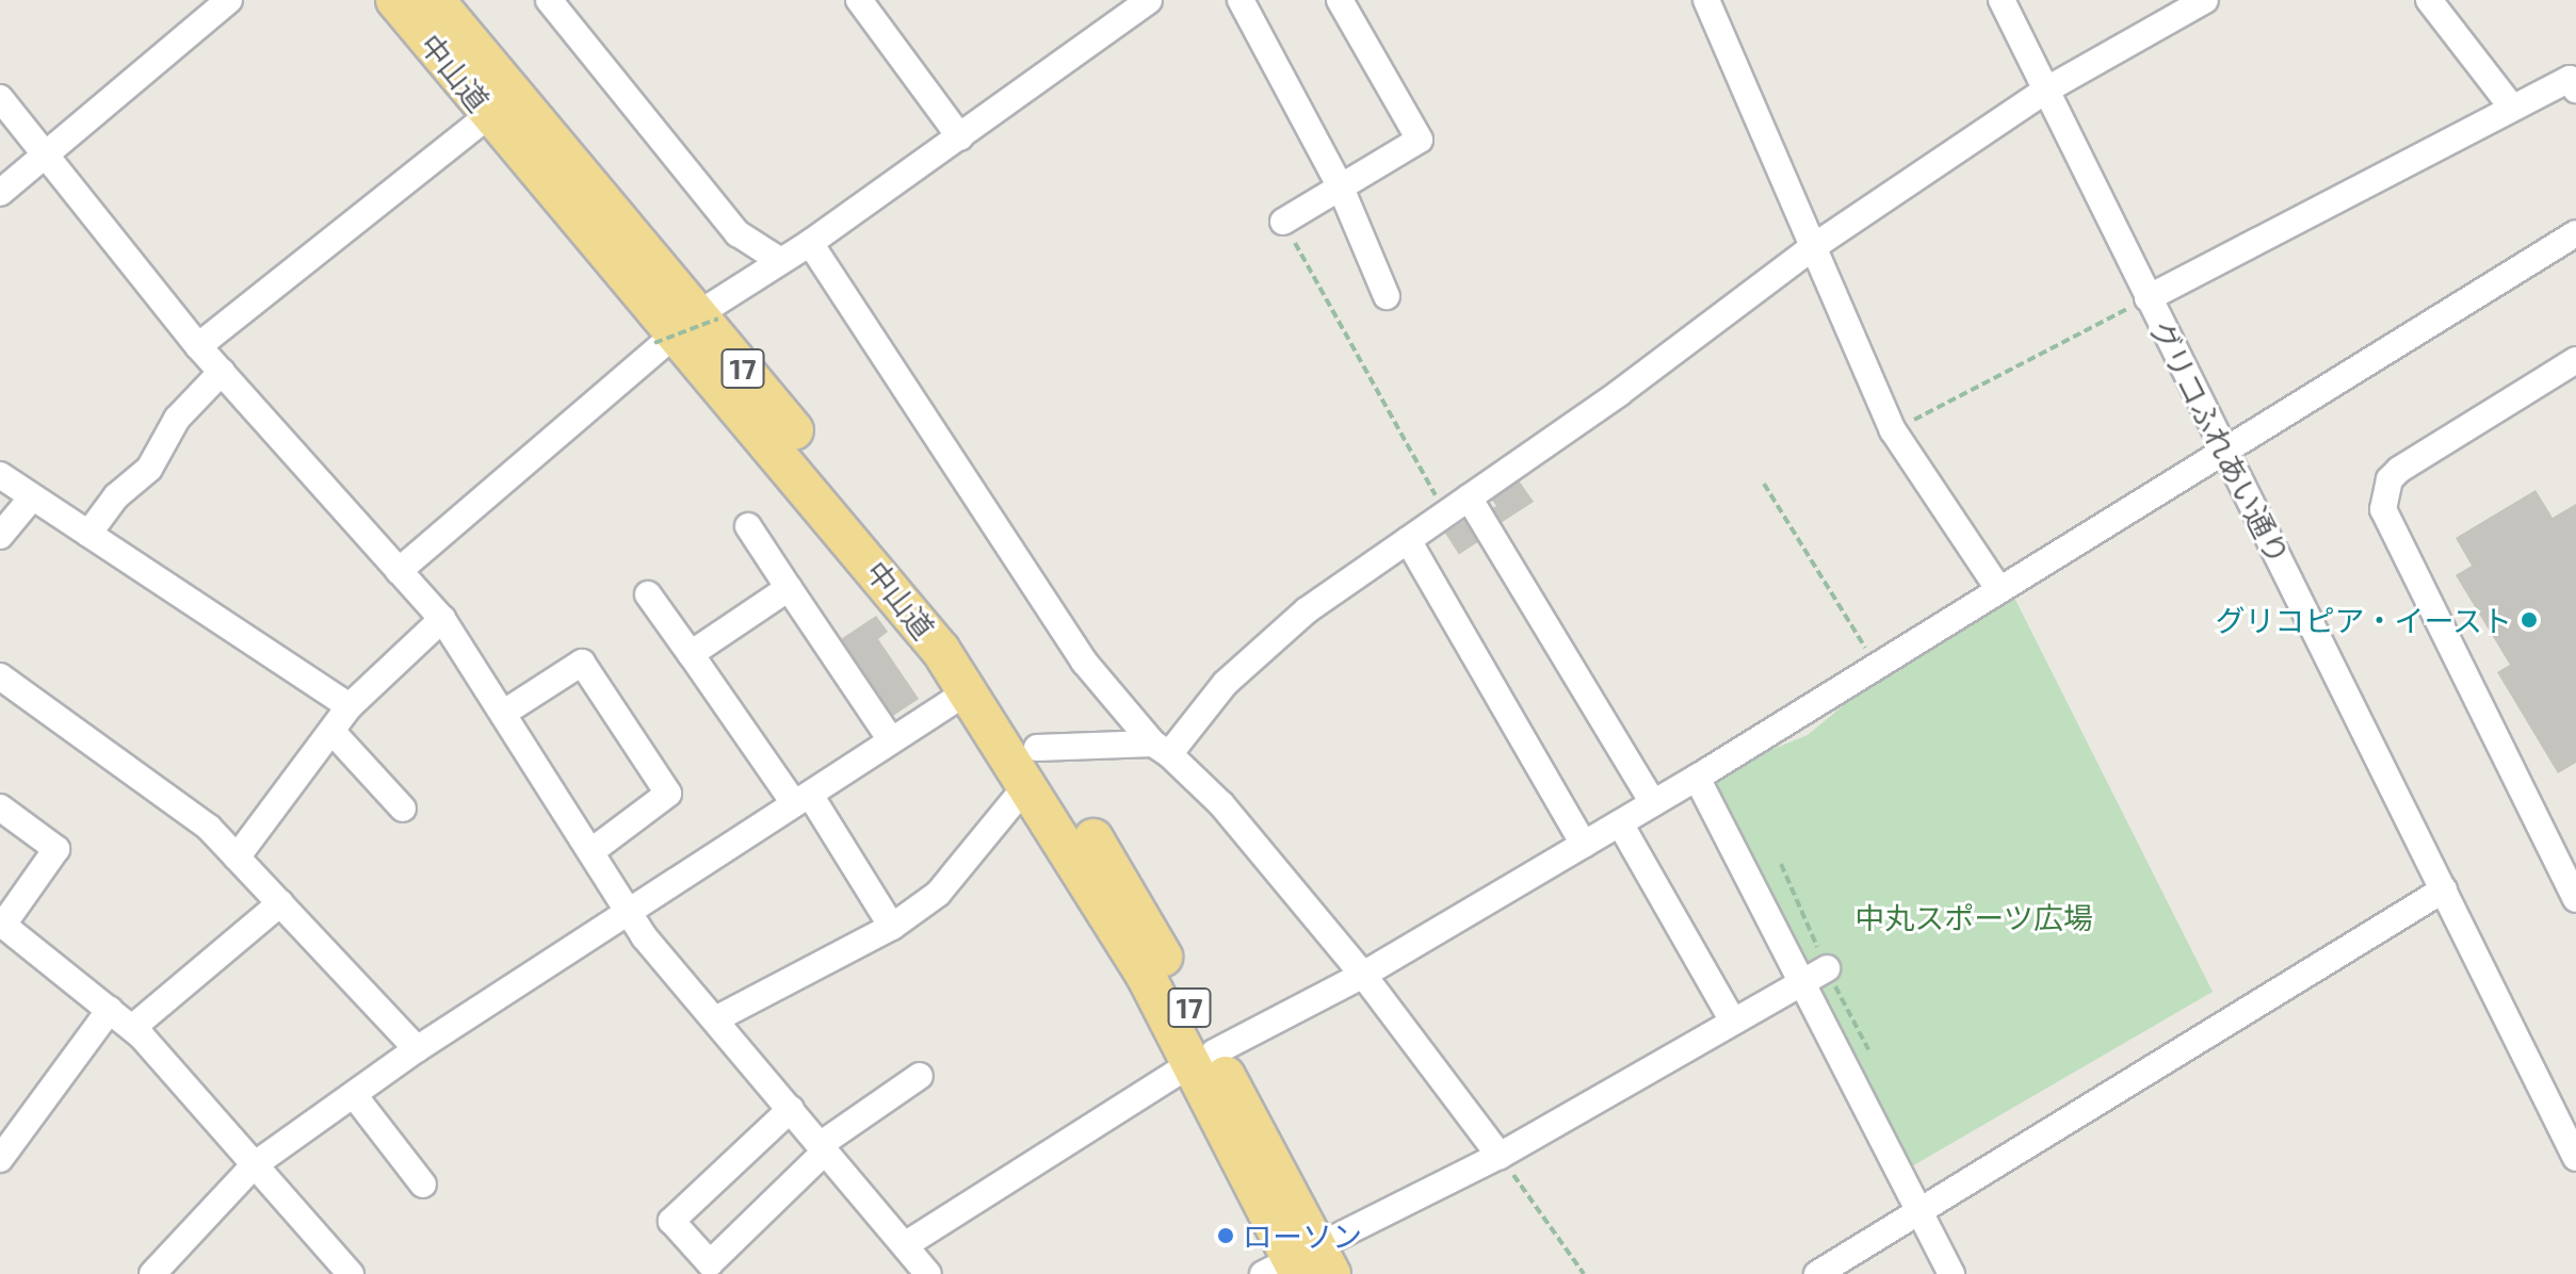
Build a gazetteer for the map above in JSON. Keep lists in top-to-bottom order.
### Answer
{
  "streets": {
    "highway": ["中山道", "17"],
    "street": ["グリコふれあい通り"]
  },
  "parks": ["中丸スポーツ広場"],
  "places": ["グリコピア・イースト", "ローソン"]
}
